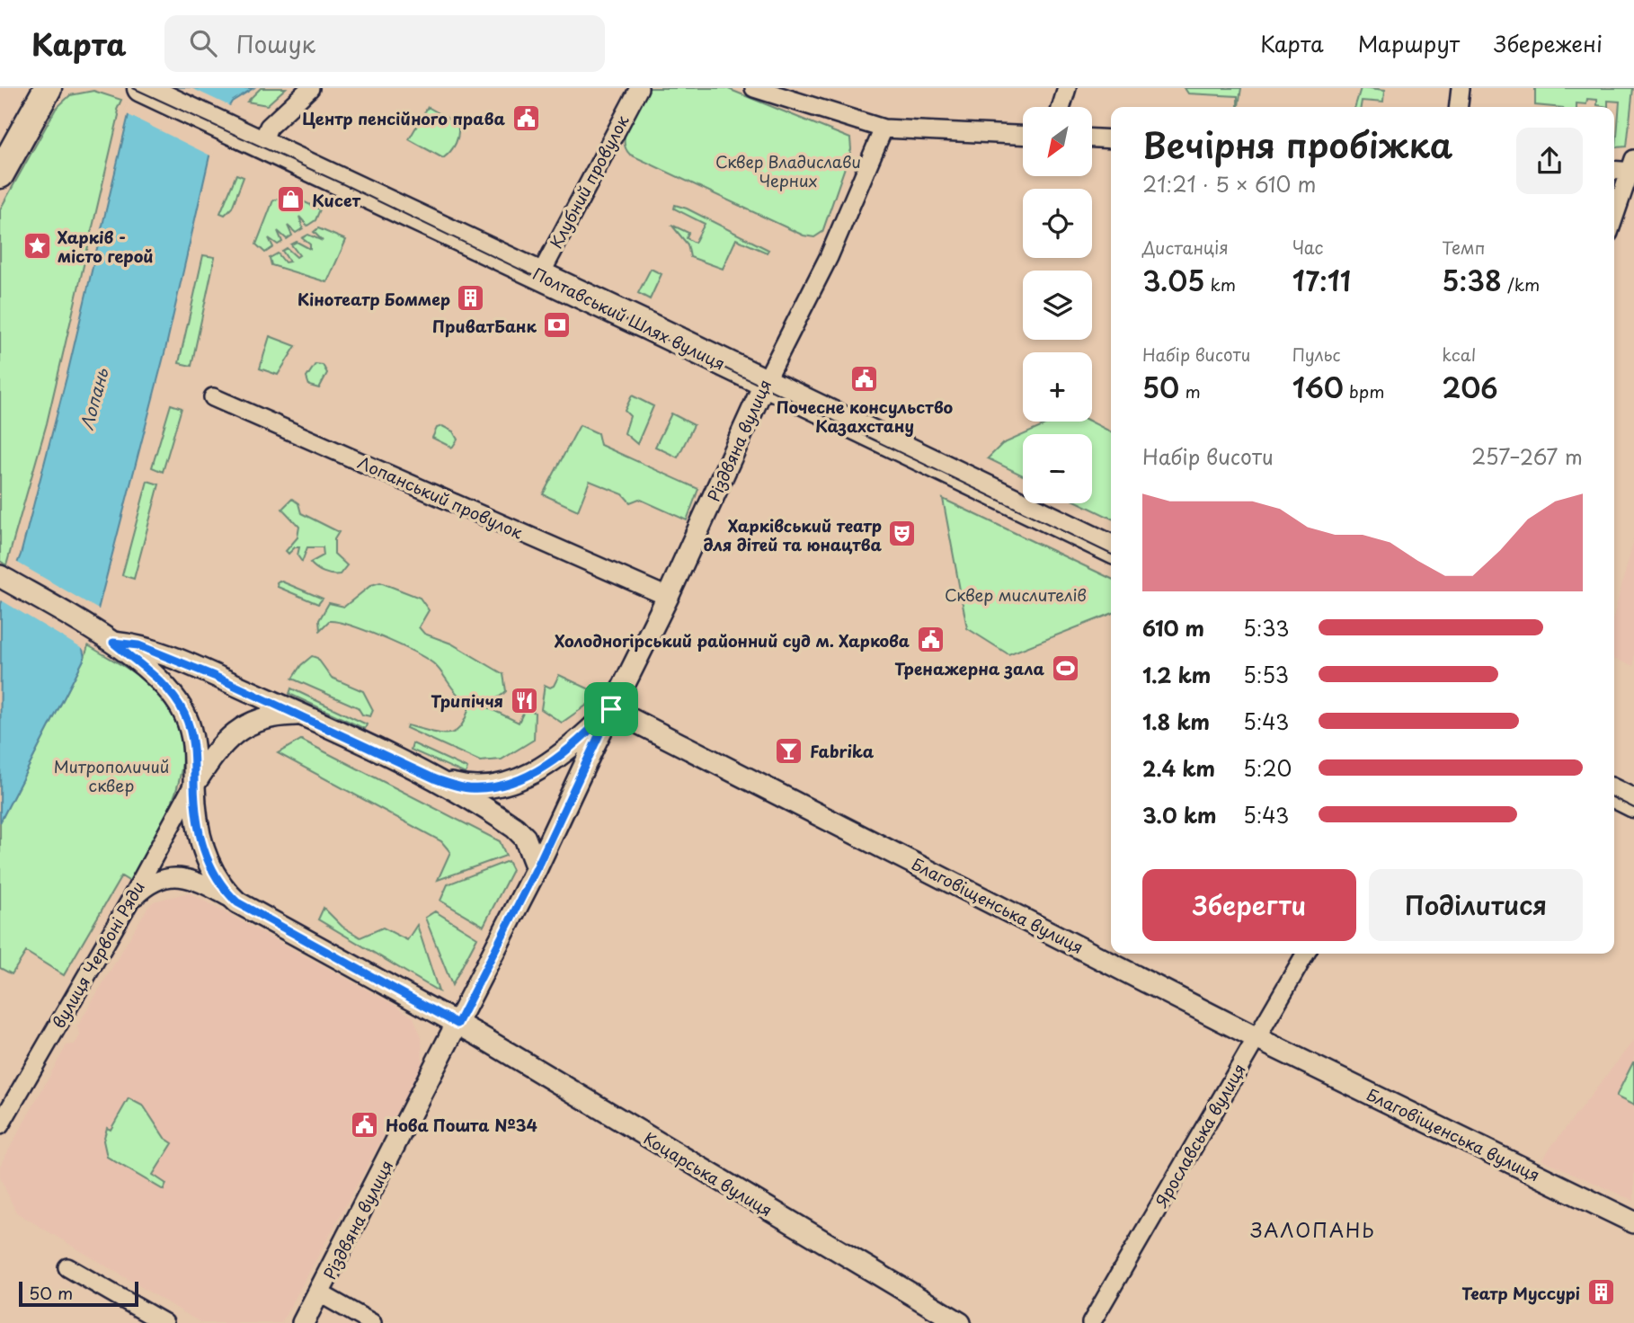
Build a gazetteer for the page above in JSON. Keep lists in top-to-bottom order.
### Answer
{
  "streets": {
    "main road": ["Полтавський Шлях вулиця"],
    "street": [
      "Клубний провулок",
      "Різдвяна вулиця",
      "Лопанський провулок",
      "Благовіщенська вулиця",
      "вулиця Червоні Ряди",
      "Ярославська вулиця",
      "Коцарська вулиця"
    ]
  },
  "crossings": [
    ["Клубний провулок", "Полтавський Шлях вулиця"],
    ["Полтавський Шлях вулиця", "Різдвяна вулиця"],
    ["Різдвяна вулиця", "Лопанський провулок"],
    ["Різдвяна вулиця", "Благовіщенська вулиця"],
    ["Різдвяна вулиця", "Коцарська вулиця"],
    ["Благовіщенська вулиця", "Ярославська вулиця"],
    ["вулиця Червоні Ряди", "Коцарська вулиця"]
  ],
  "districts": ["ЗАЛОПАНЬ"],
  "water": ["Лопань"],
  "parks": ["Сквер Владислави Черних", "Сквер мислителів", "Митрополичий сквер"],
  "places": {
    "public building": [
      "Центр пенсійного права",
      "Почесне консульство Казахстану",
      "Холодногірський районний суд м. Харкова",
      "Нова Пошта №34"
    ],
    "shop": ["Кисет"],
    "place": ["Харків - місто герой"],
    "building": ["Кінотеатр Боммер", "Театр Муссурі"],
    "bank": ["ПриватБанк"],
    "theatre": ["Харківський театр для дітей та юнацтва"],
    "sports": ["Тренажерна зала"],
    "restaurant": ["Трипіччя"],
    "bar": ["Fabrika"]
  },
  "scale_bar": "50 m",
  "north": "bottom left",
  "page": {
    "header": "Карта",
    "search": "Пошук",
    "nav": ["Карта", "Маршрут", "Збережені"],
    "map_buttons": ["+", "−"],
    "heading": ["Вечірня пробіжка", "21:21 · 5 × 610 m"],
    "stats": [
      ["Дистанція", "3.05 km"],
      ["Час", "17:11"],
      ["Темп", "5:38 /km"],
      ["Набір висоти", "50 m"],
      ["Пульс", "160 bpm"],
      ["kcal", "206"]
    ],
    "chart": ["Набір висоти", "257–267 m"],
    "list": [
      {
        "name": "610 m",
        "note": "5:33"
      },
      {
        "name": "1.2 km",
        "note": "5:53"
      },
      {
        "name": "1.8 km",
        "note": "5:43"
      },
      {
        "name": "2.4 km",
        "note": "5:20"
      },
      {
        "name": "3.0 km",
        "note": "5:43"
      }
    ],
    "buttons": ["Зберегти", "Поділитися"],
    "scale": "50 m"
  }
}
